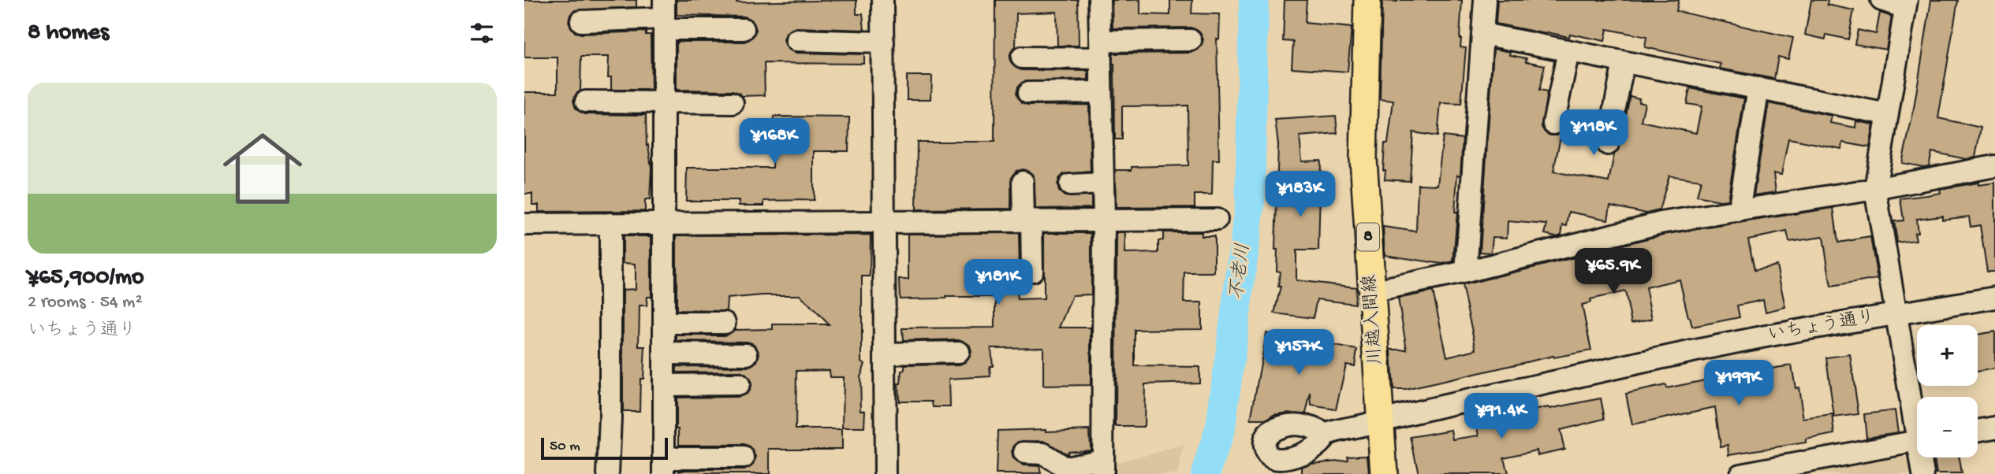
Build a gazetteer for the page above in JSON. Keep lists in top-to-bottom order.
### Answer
{
  "streets": {
    "main road": ["8", "川越入間線"],
    "street": ["いちょう通り"]
  },
  "crossings": [
    ["川越入間線", "いちょう通り"]
  ],
  "water": ["不老川"],
  "scale_bar": "50 m",
  "page": {
    "heading": "8 homes",
    "list": [
      {
        "name": "¥65,900/mo",
        "note": "2 rooms · 54 m² · いちょう通り"
      }
    ],
    "price": [
      "¥118K",
      "¥168K",
      "¥183K",
      "¥65.9K",
      "¥181K",
      "¥157K",
      "¥199K",
      "¥91.4K"
    ],
    "map_buttons": ["+", "−"],
    "scale": "50 m"
  }
}
